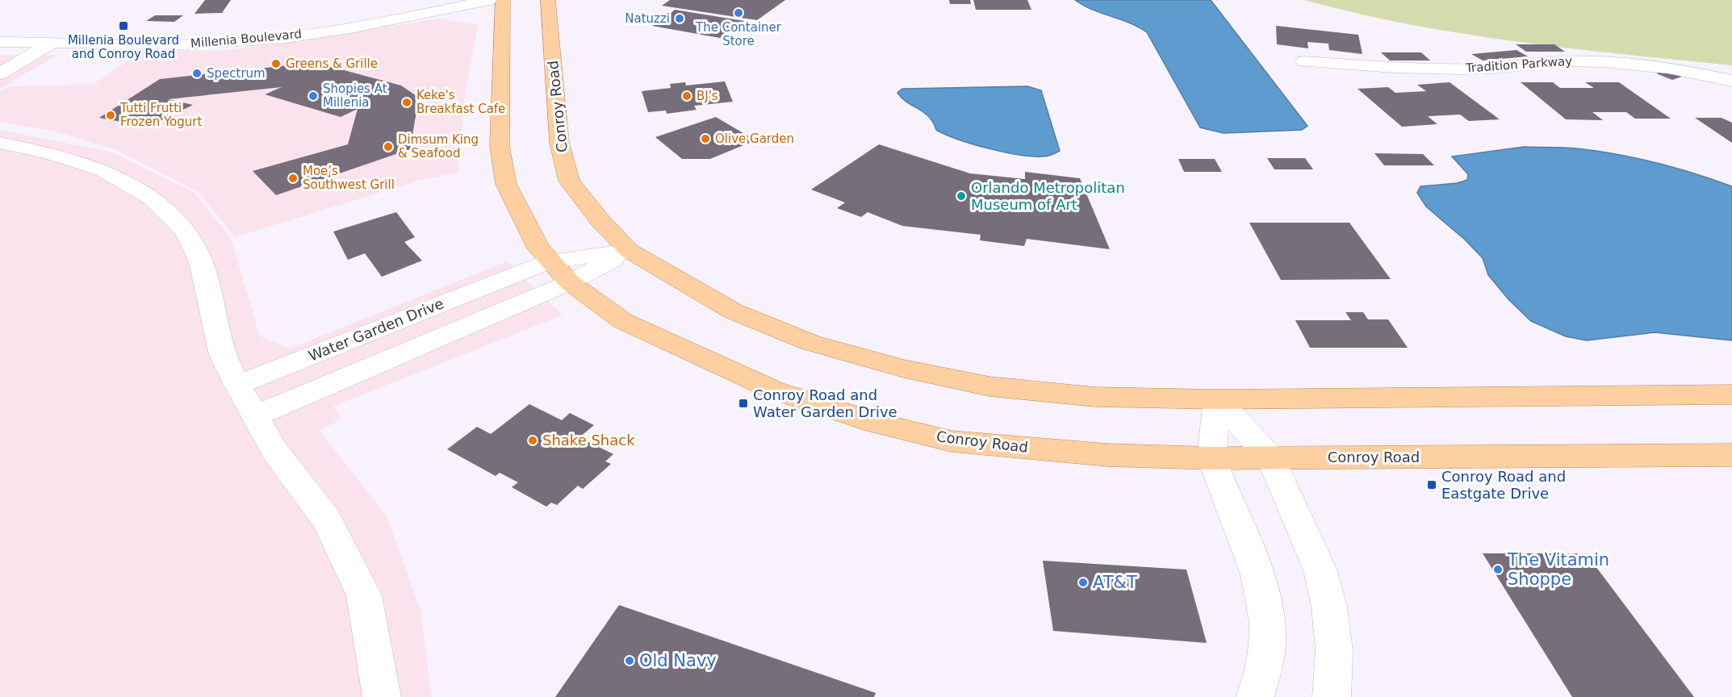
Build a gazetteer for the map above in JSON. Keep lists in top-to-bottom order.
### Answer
{
  "streets": {
    "main road": ["Conroy Road"],
    "street": ["Millenia Boulevard", "Tradition Parkway", "Water Garden Drive"]
  },
  "crossings": [
    ["Conroy Road", "Water Garden Drive"]
  ],
  "places": {
    "other": [
      "The Container Store",
      "Natuzzi",
      "Greens & Grille",
      "Spectrum",
      "Shopies At Millenia",
      "BJ's",
      "Keke's Breakfast Cafe",
      "Tutti Frutti Frozen Yogurt",
      "Olive Garden",
      "Dimsum King & Seafood",
      "Moe’s Southwest Grill",
      "Orlando Metropolitan Museum of Art",
      "Shake Shack",
      "The Vitamin Shoppe",
      "AT&T",
      "Old Navy"
    ],
    "transit": ["Millenia Boulevard and Conroy Road", "Conroy Road and Water Garden Drive", "Conroy Road and Eastgate Drive"]
  }
}
